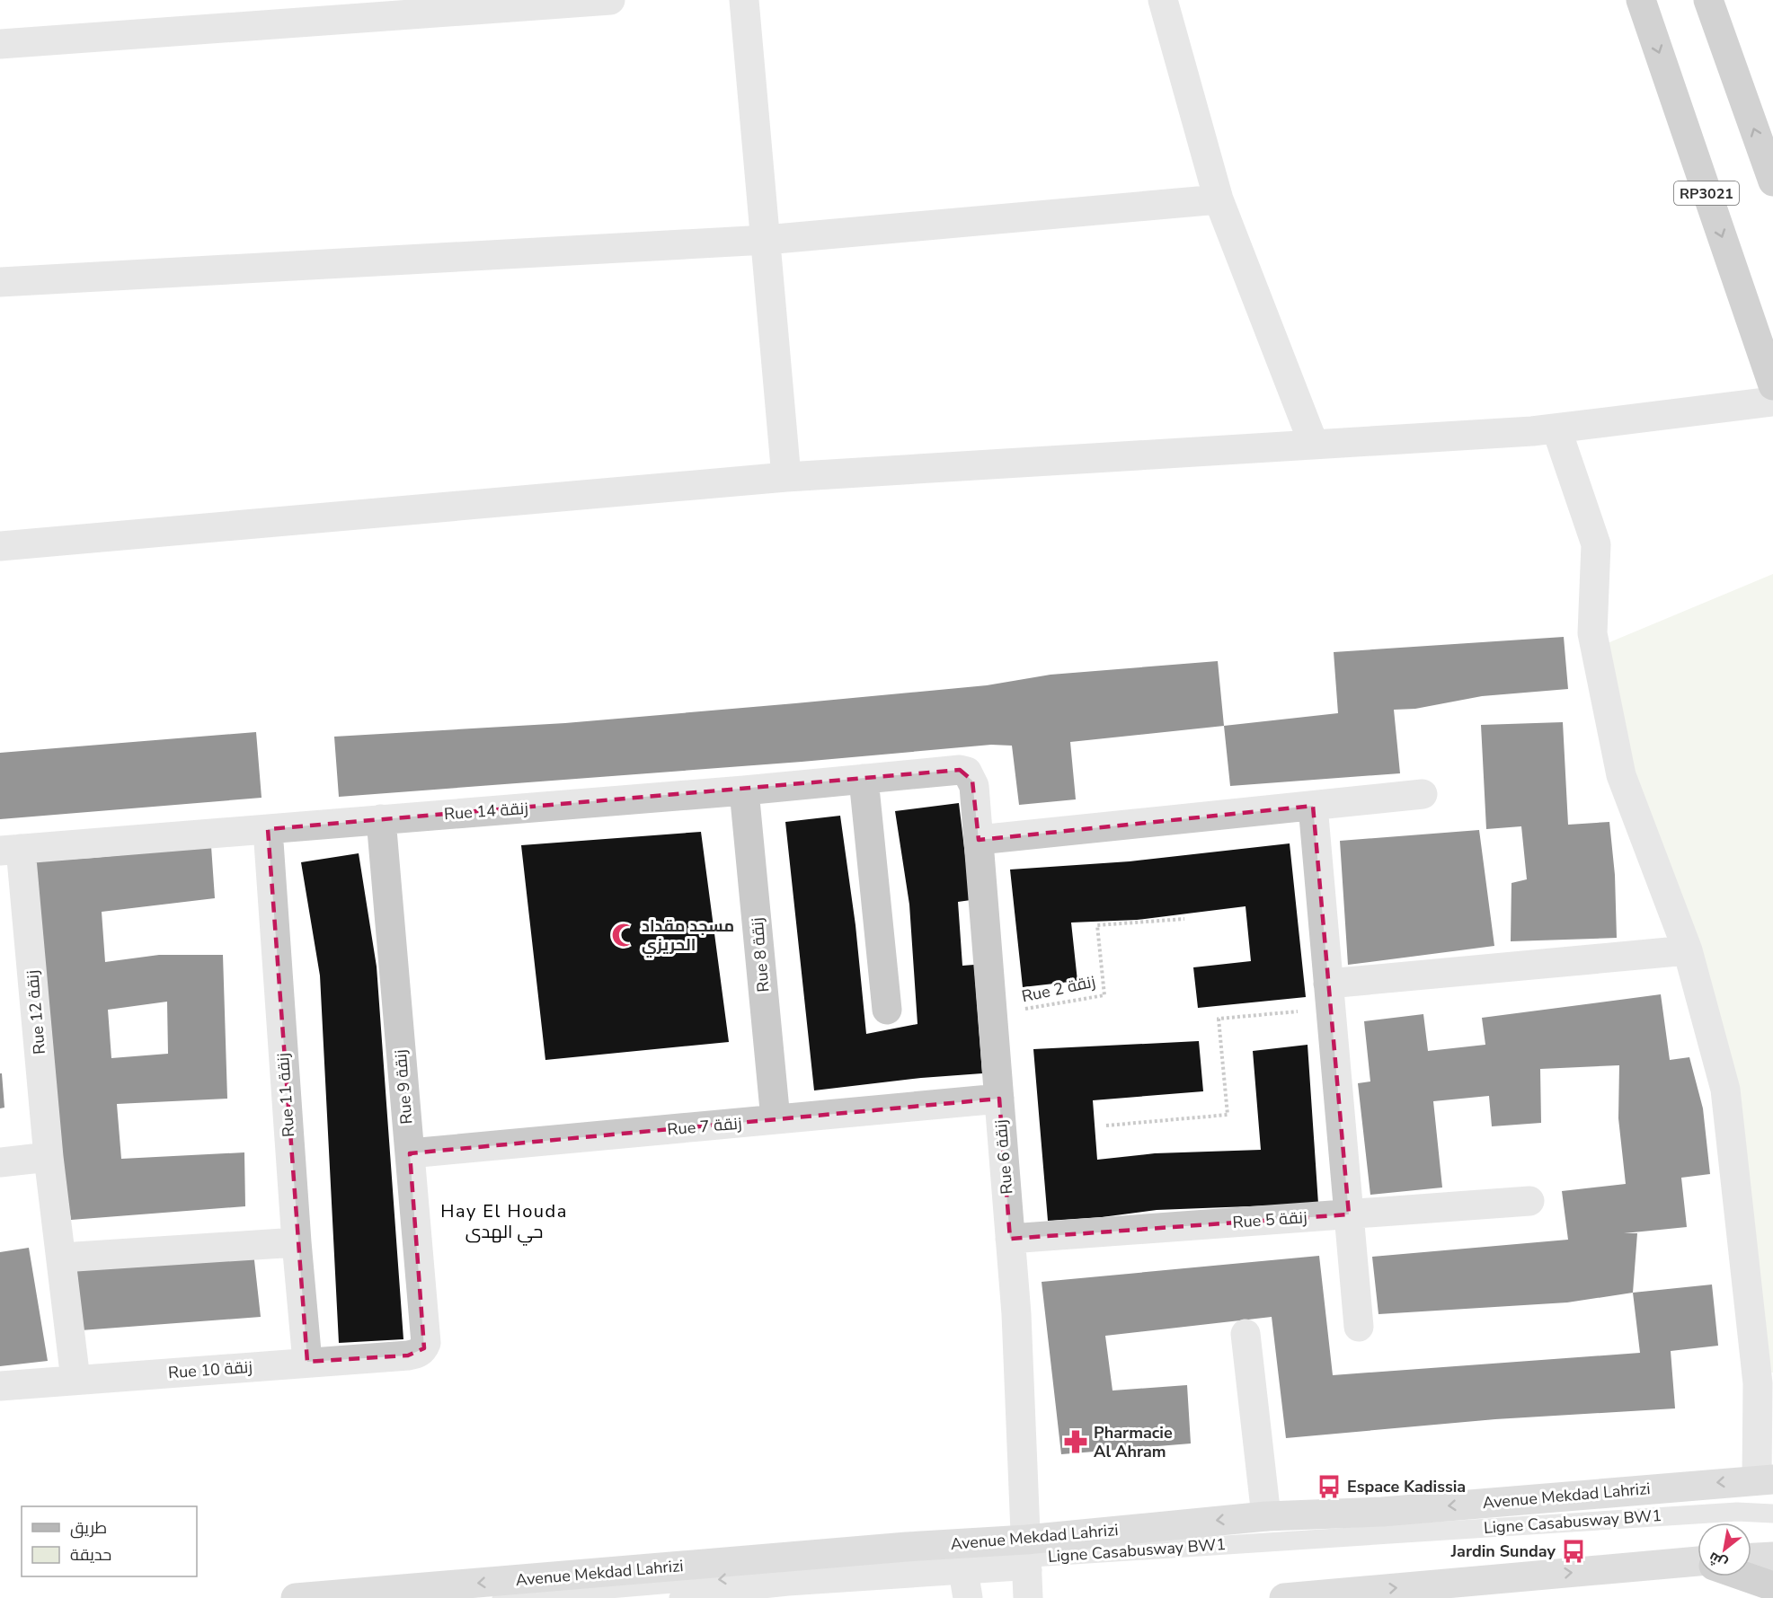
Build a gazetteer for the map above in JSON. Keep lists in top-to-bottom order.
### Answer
{
  "streets": {
    "highway": ["RP3021"],
    "main road": ["Avenue Mekdad Lahrizi"],
    "street": [
      "Rue 14 زنقة",
      "Rue 8 زنقة",
      "Rue 12 زنقة",
      "Rue 9 زنقة",
      "Rue 11 زنقة",
      "Rue 7 زنقة",
      "Rue 6 زنقة",
      "Rue 5 زنقة",
      "Rue 10 زنقة"
    ],
    "lane": ["Ligne Casabusway BW1"],
    "path": ["Rue 2 زنقة"]
  },
  "crossings": [
    ["Rue 14 زنقة", "Rue 8 زنقة"],
    ["Rue 14 زنقة", "Rue 12 زنقة"],
    ["Rue 14 زنقة", "Rue 9 زنقة"],
    ["Rue 14 زنقة", "Rue 11 زنقة"],
    ["Rue 14 زنقة", "Rue 6 زنقة"],
    ["Rue 8 زنقة", "Rue 7 زنقة"],
    ["Rue 2 زنقة", "Rue 6 زنقة"],
    ["Rue 12 زنقة", "Rue 10 زنقة"],
    ["Rue 9 زنقة", "Rue 7 زنقة"],
    ["Rue 9 زنقة", "Rue 10 زنقة"],
    ["Rue 11 زنقة", "Rue 10 زنقة"],
    ["Rue 7 زنقة", "Rue 6 زنقة"],
    ["Rue 6 زنقة", "Rue 5 زنقة"],
    ["Rue 6 زنقة", "Avenue Mekdad Lahrizi"],
    ["Rue 6 زنقة", "Ligne Casabusway BW1"],
    ["Avenue Mekdad Lahrizi", "Ligne Casabusway BW1"]
  ],
  "districts": ["Hay El Houda حي الهدى"],
  "places": {
    "mosque": ["مسجد مقداد الحريزي"],
    "pharmacy": ["Pharmacie Al Ahram"],
    "bus stop": ["Espace Kadissia", "Jardin Sunday"]
  },
  "legend": ["طريق", "حديقة"],
  "north": "bottom left"
}
